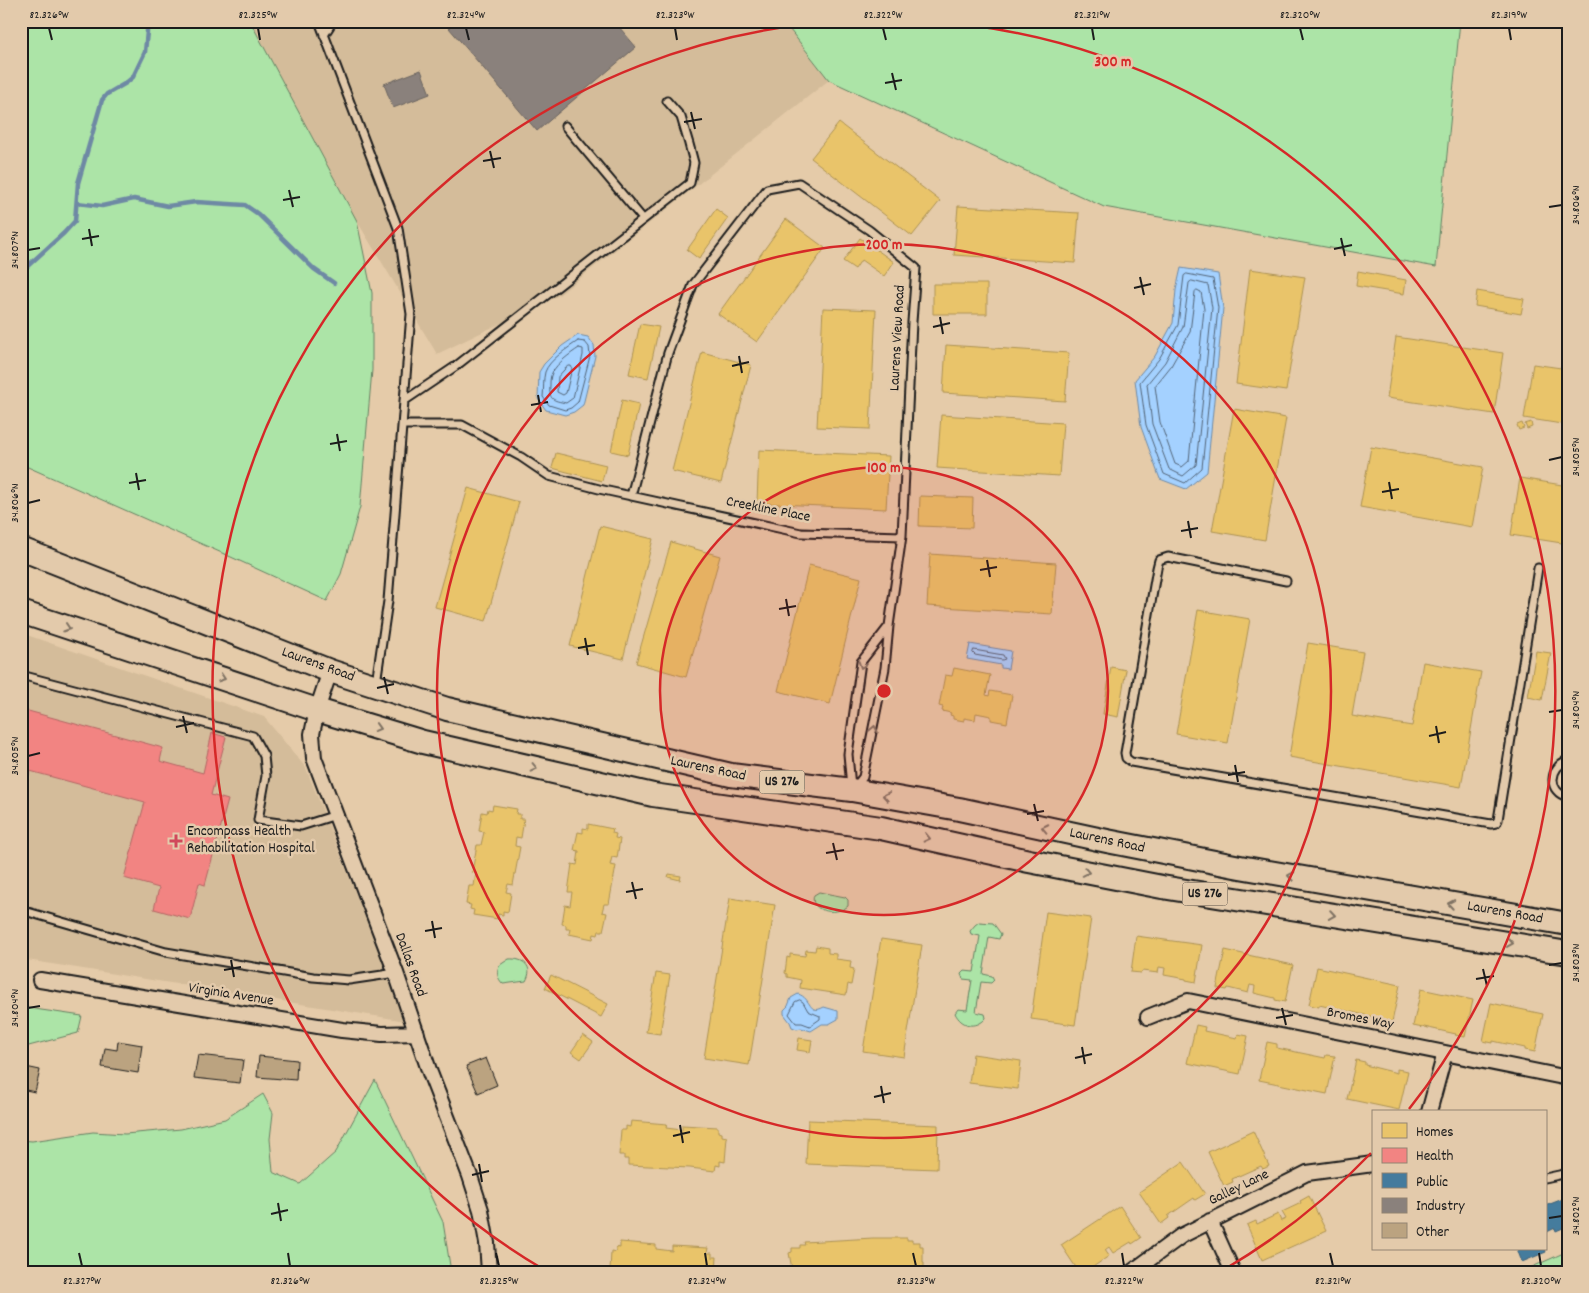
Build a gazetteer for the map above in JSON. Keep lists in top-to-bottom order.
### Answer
{
  "streets": {
    "main road": ["Laurens Road", "US 276"],
    "street": [
      "Dallas Road",
      "Virginia Avenue",
      "Bromes Way",
      "Galley Lane"
    ],
    "lane": ["Laurens View Road", "Creekline Place"]
  },
  "crossings": [
    ["Laurens View Road", "Creekline Place"],
    ["Laurens View Road", "Laurens Road"],
    ["Laurens Road", "Dallas Road"],
    ["Dallas Road", "Virginia Avenue"]
  ],
  "places": {
    "health": ["Encompass Health Rehabilitation Hospital"]
  },
  "legend": [
    "Homes",
    "Health",
    "Public",
    "Industry",
    "Other"
  ],
  "coordinates": [
    "82.326°W",
    "82.325°W",
    "82.324°W",
    "82.323°W",
    "82.322°W",
    "82.321°W",
    "82.320°W",
    "82.319°W",
    "34.806°N",
    "34.807°N",
    "34.805°N",
    "34.804°N",
    "34.803°N",
    "34.802°N",
    "82.327°W"
  ],
  "rings": ["300 m", "200 m", "100 m"]
}
